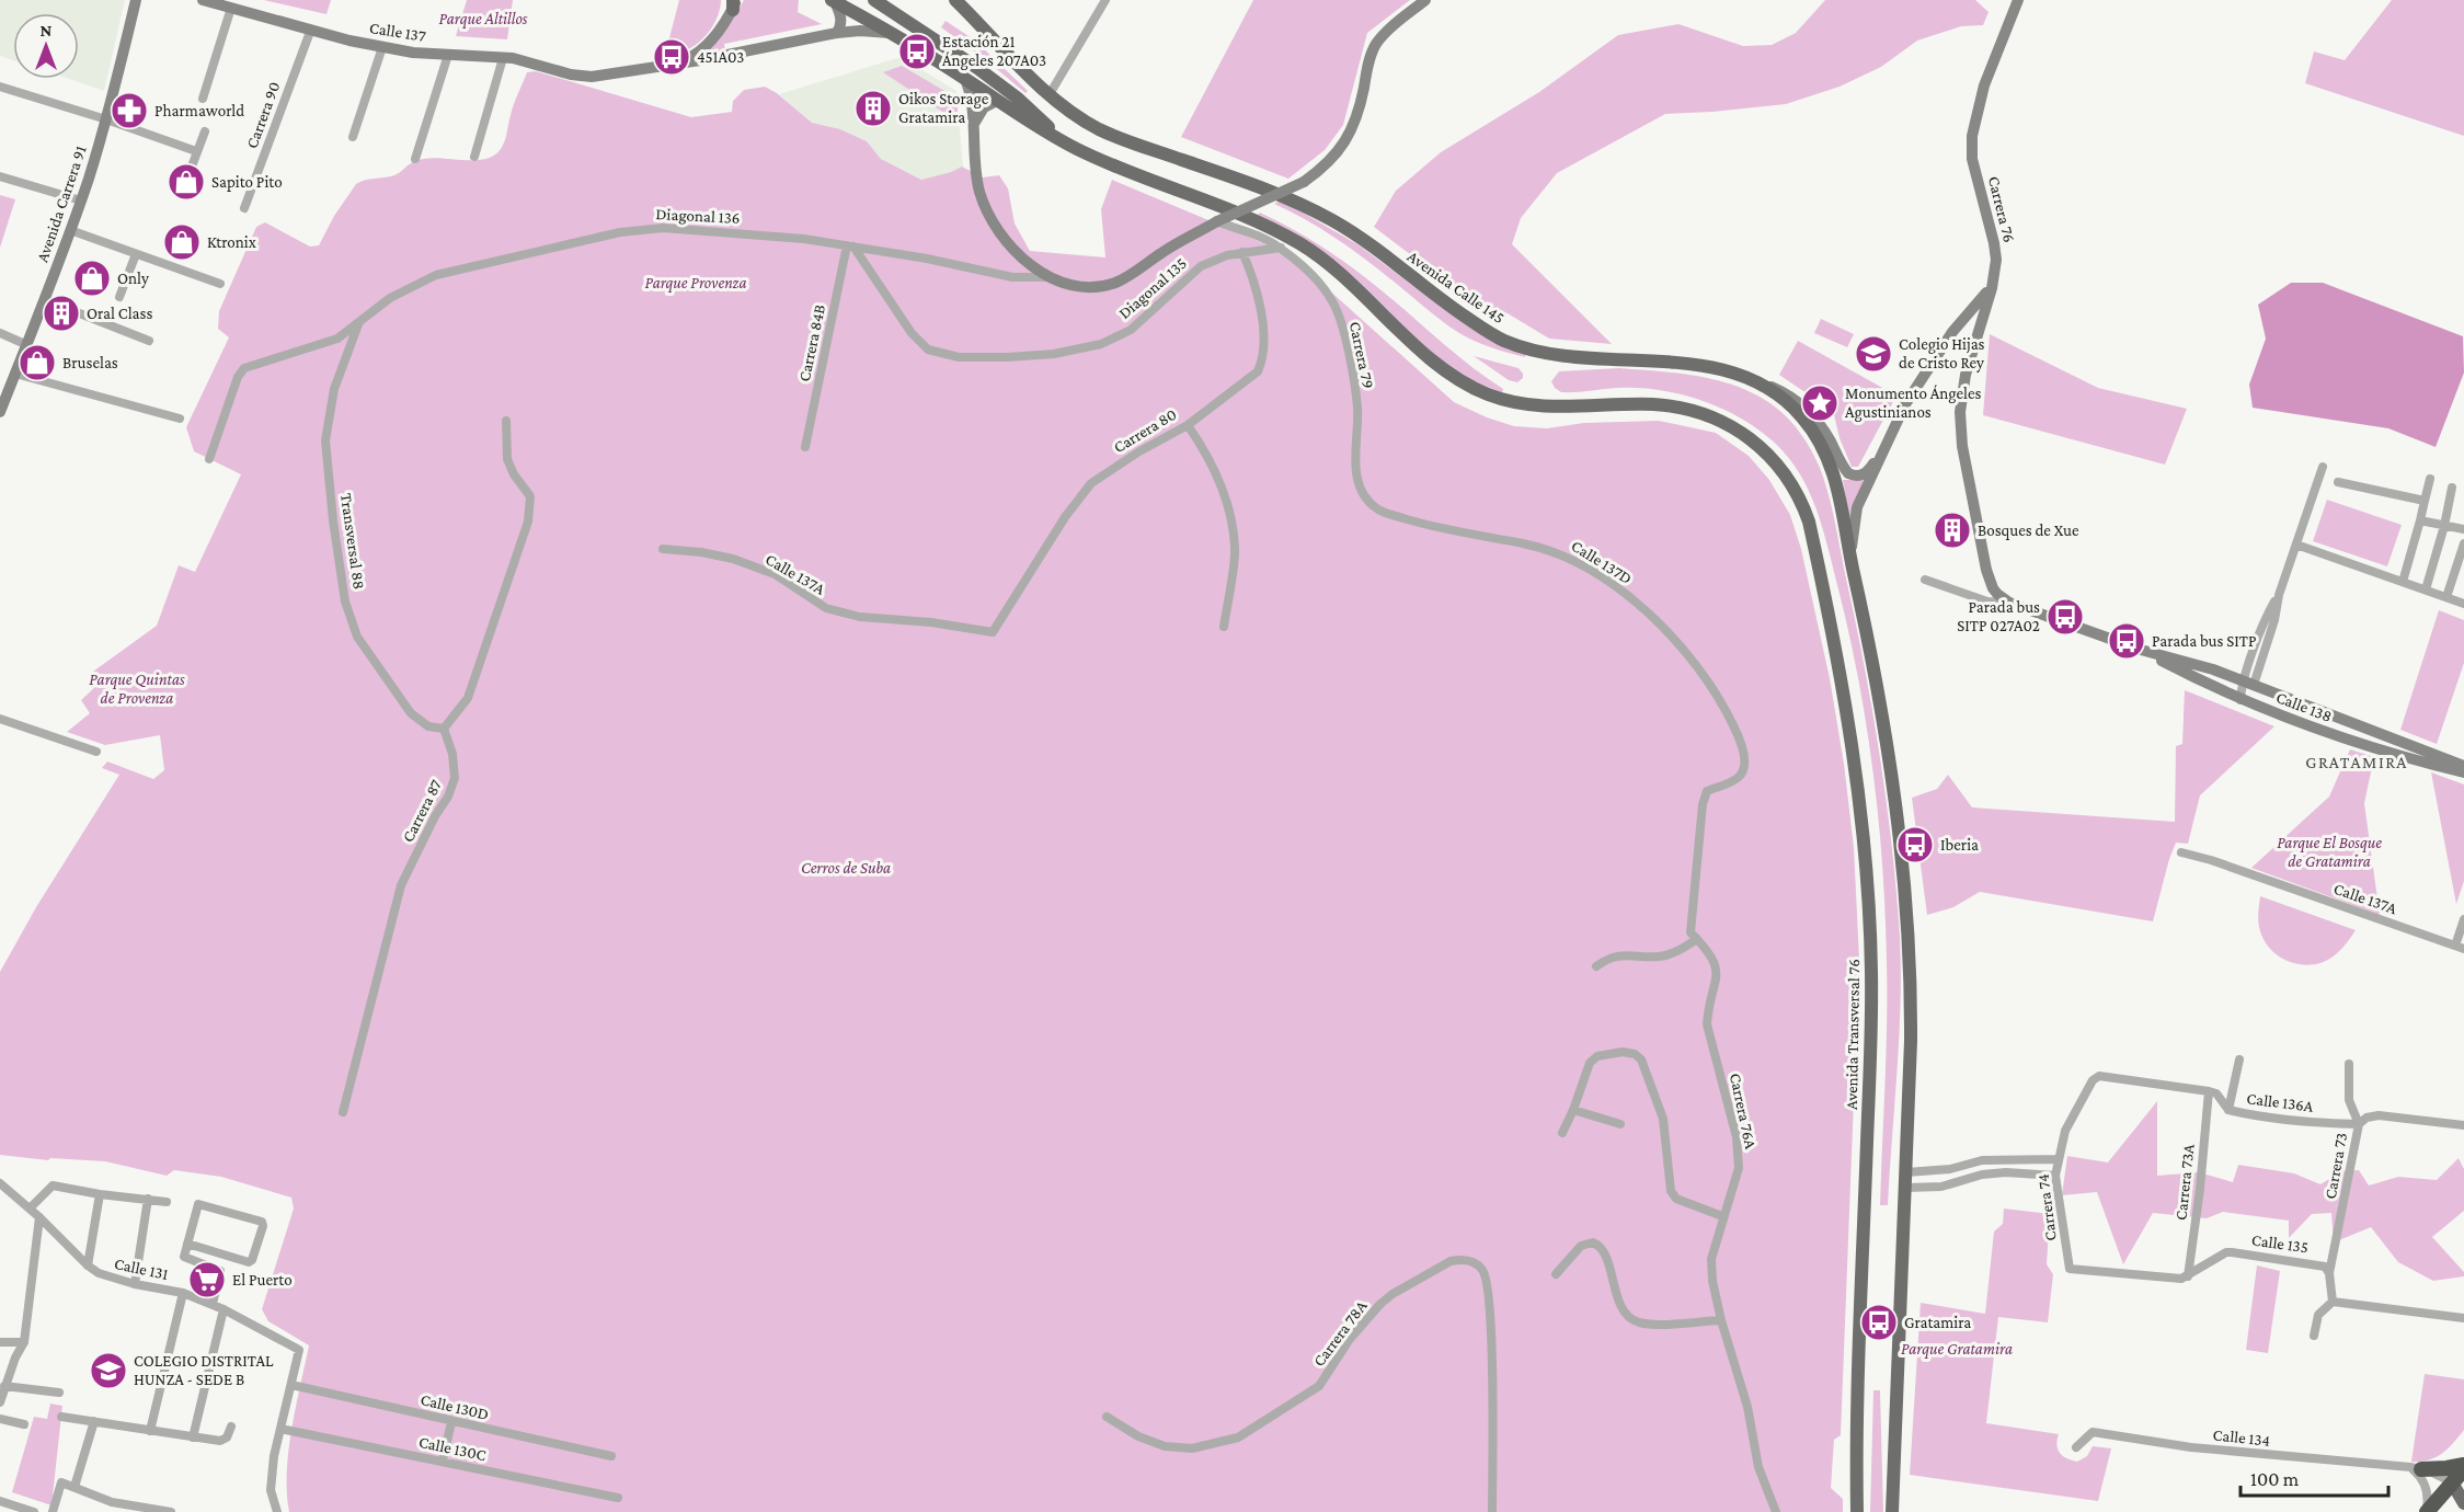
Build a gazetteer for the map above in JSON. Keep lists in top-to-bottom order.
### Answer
{
  "streets": {
    "main road": [
      "Calle 137",
      "Avenida Carrera 91",
      "Carrera 76",
      "Diagonal 136",
      "Avenida Calle 145",
      "Calle 138",
      "Avenida Transversal 76"
    ],
    "street": [
      "Carrera 90",
      "Diagonal 135",
      "Carrera 84B",
      "Carrera 79",
      "Carrera 80",
      "Transversal 88",
      "Calle 137D",
      "Calle 137A",
      "Carrera 87",
      "Calle 136A",
      "Carrera 76A",
      "Carrera 73",
      "Carrera 73A",
      "Carrera 74",
      "Calle 135",
      "Calle 131",
      "Carrera 78A",
      "Calle 130D",
      "Calle 134",
      "Calle 130C"
    ]
  },
  "crossings": [
    ["Calle 137", "Carrera 90"],
    ["Carrera 76", "Calle 138"],
    ["Diagonal 136", "Diagonal 135"],
    ["Diagonal 136", "Carrera 84B"],
    ["Diagonal 136", "Carrera 79"],
    ["Diagonal 136", "Transversal 88"],
    ["Diagonal 135", "Carrera 84B"],
    ["Diagonal 135", "Carrera 79"],
    ["Diagonal 135", "Carrera 80"],
    ["Carrera 79", "Calle 137D"],
    ["Carrera 80", "Calle 137A"],
    ["Transversal 88", "Carrera 87"],
    ["Calle 137D", "Carrera 76A"],
    ["Calle 136A", "Carrera 73"],
    ["Calle 136A", "Carrera 73A"],
    ["Calle 136A", "Carrera 74"],
    ["Carrera 73", "Calle 135"],
    ["Carrera 73A", "Carrera 74"],
    ["Carrera 73A", "Calle 135"],
    ["Carrera 74", "Calle 135"],
    ["Calle 131", "Calle 130D"]
  ],
  "districts": ["GRATAMIRA"],
  "parks": [
    "Parque Altillos",
    "Parque Provenza",
    "Parque Quintas de Provenza",
    "Parque El Bosque de Gratamira",
    "Cerros de Suba",
    "Parque Gratamira"
  ],
  "places": {
    "bus stop": [
      "Estación 21 Ángeles 207A03",
      "451A03",
      "Parada bus SITP 027A02",
      "Parada bus SITP",
      "Iberia",
      "Gratamira"
    ],
    "building": ["Oikos Storage Gratamira", "Oral Class", "Bosques de Xue"],
    "pharmacy": ["Pharmaworld"],
    "shop": [
      "Sapito Pito",
      "Ktronix",
      "Only",
      "Bruselas"
    ],
    "school or university": ["Colegio Hijas de Cristo Rey", "COLEGIO DISTRITAL HUNZA - SEDE B"],
    "place": ["Monumento Ángeles Agustinianos"],
    "supermarket": ["El Puerto"]
  },
  "scale_bar": "100 m",
  "north": "top"
}
